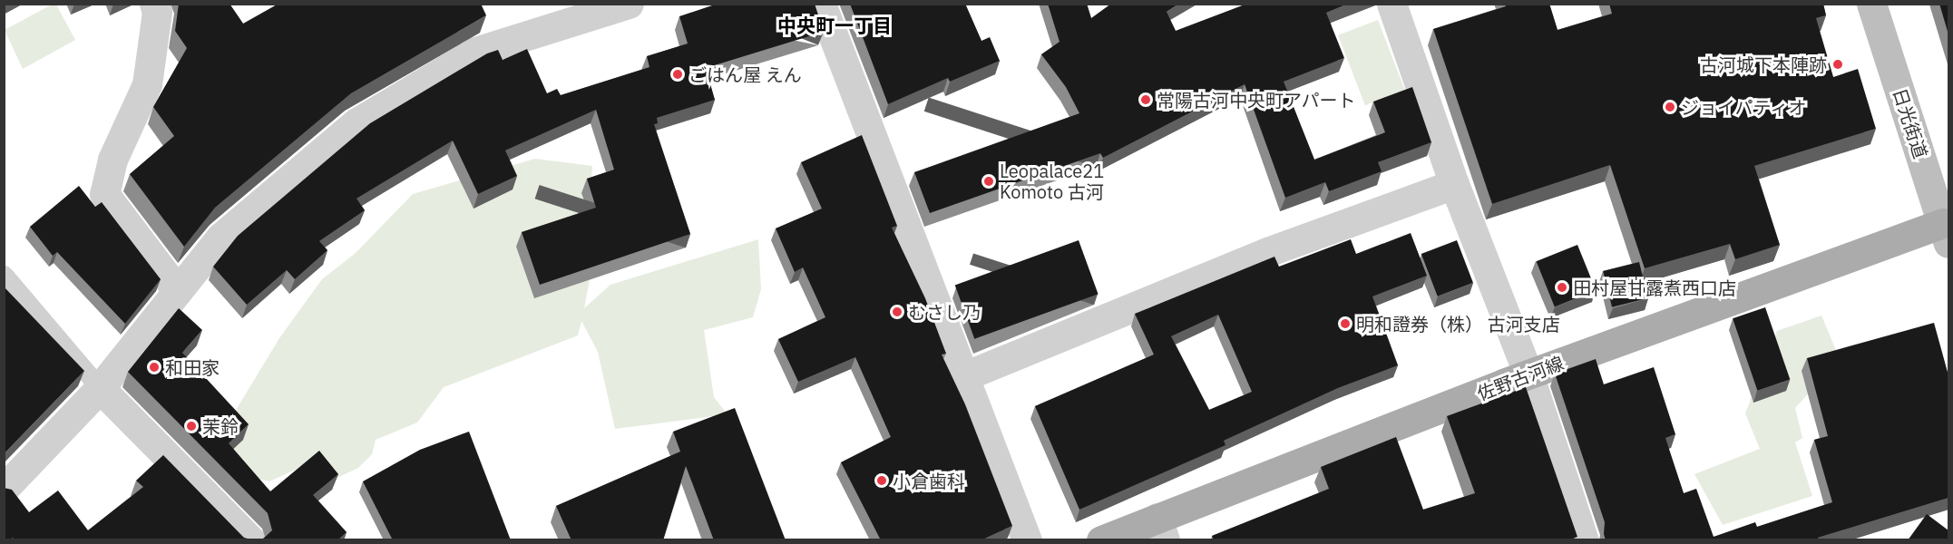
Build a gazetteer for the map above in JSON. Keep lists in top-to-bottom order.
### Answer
{
  "streets": {
    "main road": ["日光街道", "佐野古河線"]
  },
  "crossings": [
    ["日光街道", "佐野古河線"]
  ],
  "districts": ["中央町一丁目"],
  "places": [
    "古河城下本陣跡",
    "ごはん屋 えん",
    "常陽古河中央町アパート",
    "ジョイパティオ",
    "Leopalace21 Komoto 古河",
    "田村屋甘露煮西口店",
    "むさし乃",
    "明和證券（株） 古河支店",
    "和田家",
    "茉鈴",
    "小倉歯科"
  ]
}
